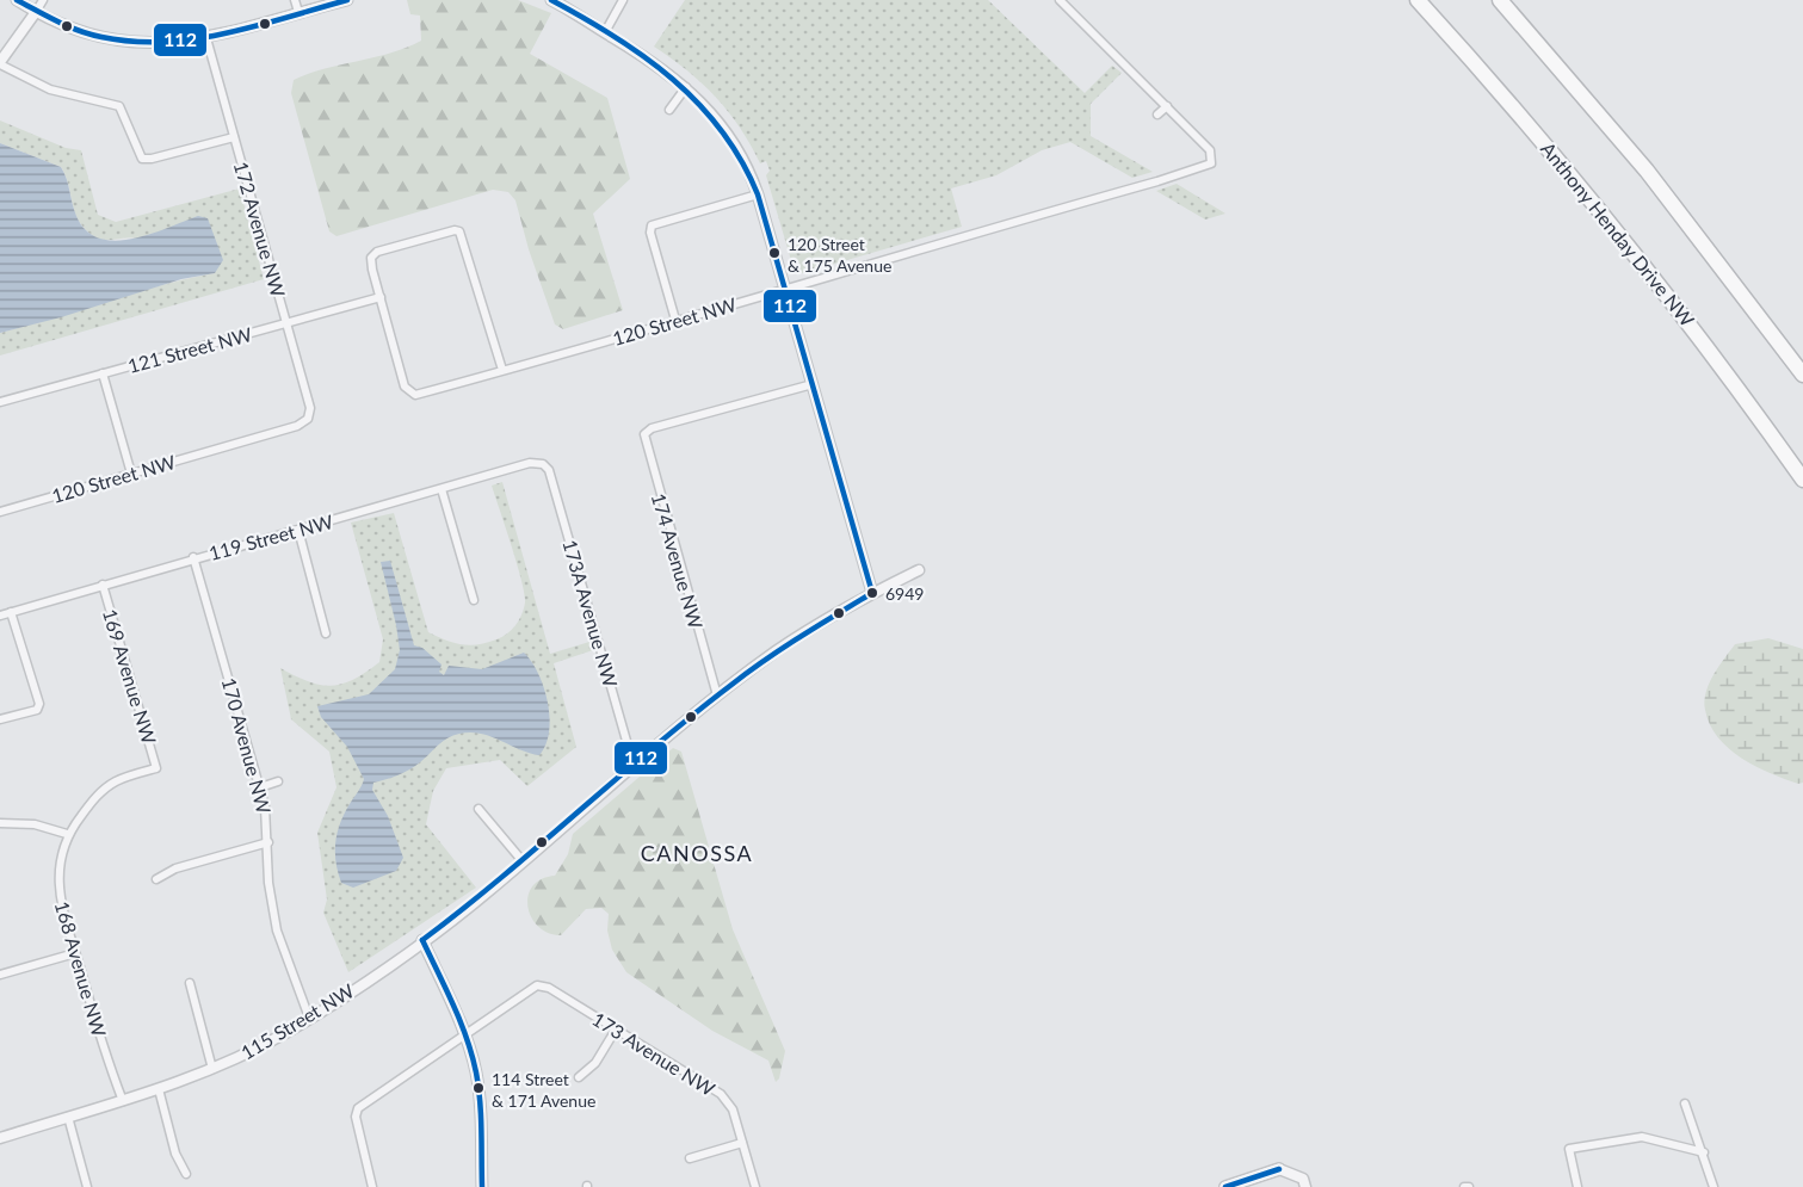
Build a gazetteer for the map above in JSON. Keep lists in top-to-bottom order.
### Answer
{
  "streets": {
    "highway": ["Anthony Henday Drive NW"],
    "street": [
      "172 Avenue NW",
      "120 Street NW",
      "121 Street NW",
      "119 Street NW",
      "174 Avenue NW",
      "173A Avenue NW",
      "169 Avenue NW",
      "170 Avenue NW",
      "168 Avenue NW",
      "115 Street NW",
      "173 Avenue NW"
    ]
  },
  "crossings": [
    ["172 Avenue NW", "120 Street NW"],
    ["172 Avenue NW", "121 Street NW"],
    ["120 Street NW", "121 Street NW"],
    ["119 Street NW", "173A Avenue NW"],
    ["119 Street NW", "169 Avenue NW"],
    ["119 Street NW", "170 Avenue NW"],
    ["174 Avenue NW", "115 Street NW"],
    ["173A Avenue NW", "115 Street NW"],
    ["169 Avenue NW", "168 Avenue NW"],
    ["170 Avenue NW", "115 Street NW"],
    ["168 Avenue NW", "115 Street NW"]
  ],
  "districts": ["CANOSSA"],
  "places": ["120 Street & 175 Avenue", "6949", "114 Street & 171 Avenue"],
  "lines": ["transit line 112"]
}
